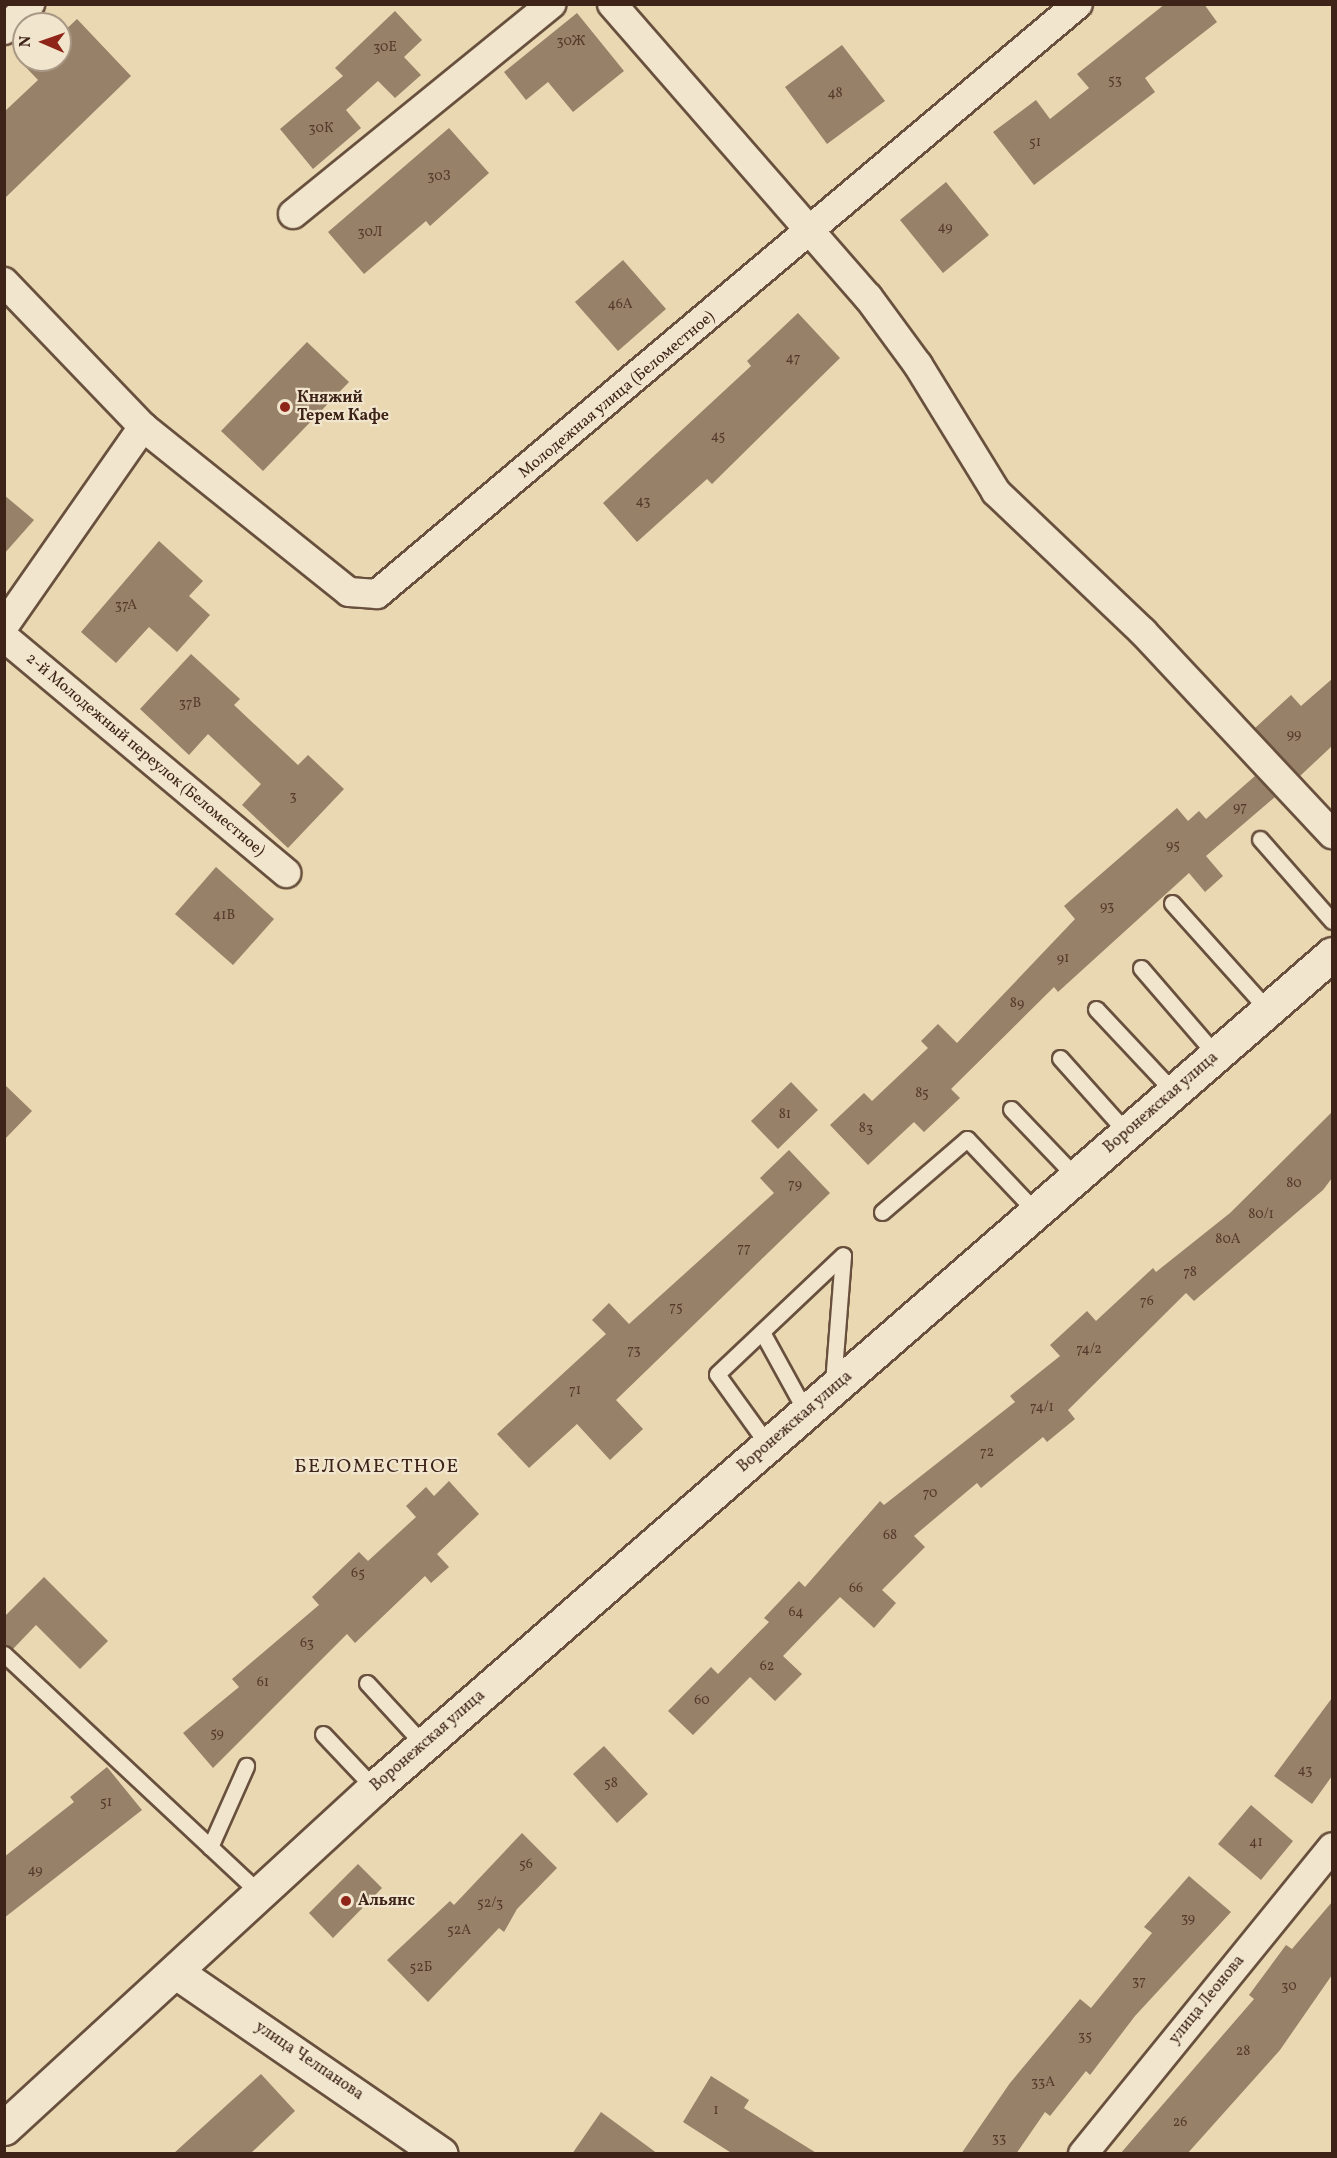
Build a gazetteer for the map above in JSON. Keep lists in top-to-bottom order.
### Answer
{
  "streets": {
    "street": [
      "Молодежная улица (Беломестное)",
      "2-й Молодежный переулок (Беломестное)",
      "Воронежская улица",
      "улица Леонова",
      "улица Челпанова"
    ]
  },
  "crossings": [
    ["Воронежская улица", "улица Челпанова"]
  ],
  "districts": ["БЕЛОМЕСТНОЕ"],
  "places": ["Княжий Терем Кафе", "Альянс"],
  "house_numbers": [
    "30Ж",
    "30Е",
    "53",
    "48",
    "30К",
    "51",
    "30З",
    "49",
    "30Л",
    "46А",
    "47",
    "45",
    "43",
    "37А",
    "37В",
    "99",
    "3",
    "97",
    "95",
    "93",
    "41В",
    "91",
    "89",
    "85",
    "81",
    "83",
    "80",
    "79",
    "80/1",
    "80А",
    "77",
    "78",
    "76",
    "75",
    "74/2",
    "73",
    "71",
    "74/1",
    "72",
    "70",
    "68",
    "65",
    "66",
    "64",
    "63",
    "62",
    "61",
    "60",
    "59",
    "43",
    "58",
    "51",
    "41",
    "56",
    "49",
    "52/3",
    "39",
    "52А",
    "52Б",
    "37",
    "30",
    "35",
    "28",
    "33А",
    "1",
    "26",
    "33"
  ],
  "north": "left"
}
